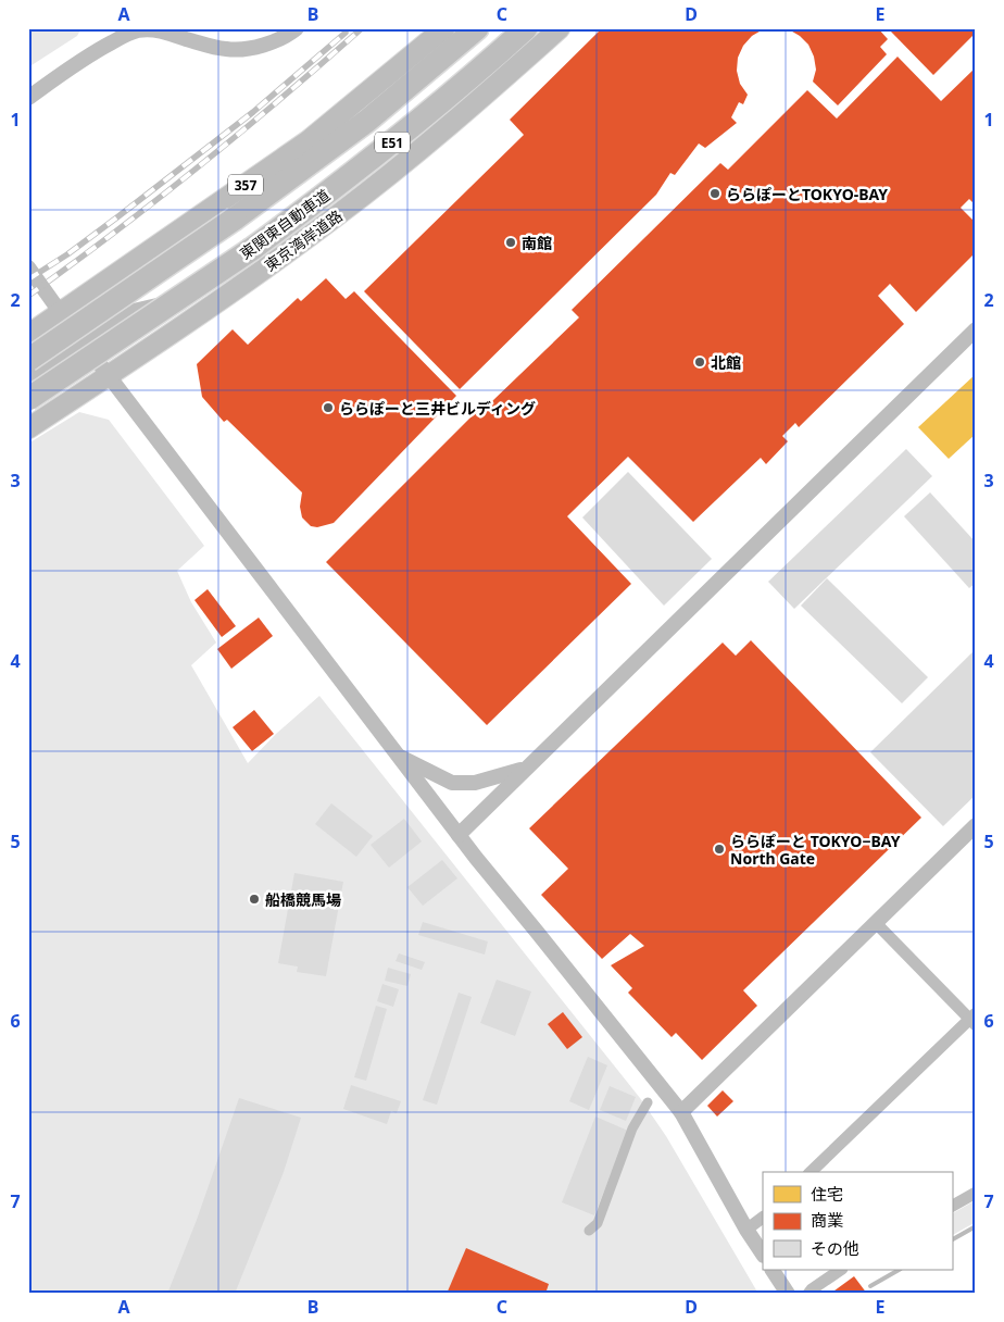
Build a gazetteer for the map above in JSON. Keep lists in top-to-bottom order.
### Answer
{
  "streets": {
    "highway": [
      "E51",
      "357",
      "東関東自動車道",
      "東京湾岸道路"
    ]
  },
  "places": [
    "ららぽーとTOKYO-BAY",
    "南館",
    "北館",
    "ららぽーと三井ビルディング",
    "ららぽーと TOKYO−BAY North Gate",
    "船橋競馬場"
  ],
  "legend": ["住宅", "商業", "その他"],
  "grid": {
    "columns": [
      "A",
      "B",
      "C",
      "D",
      "E"
    ],
    "rows": [
      "1",
      "2",
      "3",
      "4",
      "5",
      "6",
      "7"
    ]
  }
}
